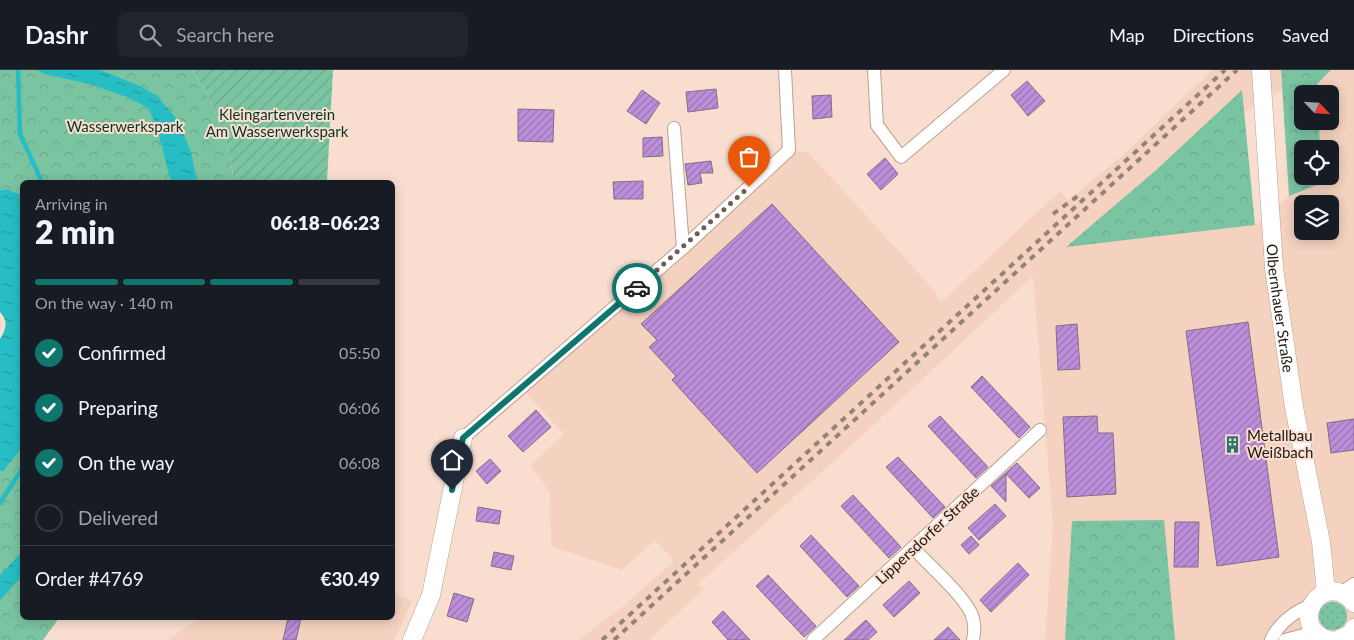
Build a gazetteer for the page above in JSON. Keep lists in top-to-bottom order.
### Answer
{
  "streets": {
    "street": ["Olbernhauer Straße", "Lippersdorfer Straße"]
  },
  "parks": ["Kleingartenverein Am Wasserwerkspark", "Wasserwerkspark"],
  "places": {
    "building": ["Metallbau Weißbach"]
  },
  "north": "bottom right",
  "page": {
    "header": "Dashr",
    "search": "Search here",
    "nav": ["Map", "Directions", "Saved"],
    "heading": ["2 min", "Arriving in", "06:18–06:23"],
    "panel": ["Order #4769", "€30.49"],
    "bar": "On the way · 140 m",
    "list": [
      ["Confirmed", "05:50"],
      ["Preparing", "06:06"],
      ["On the way", "06:08"],
      "Delivered"
    ]
  }
}
